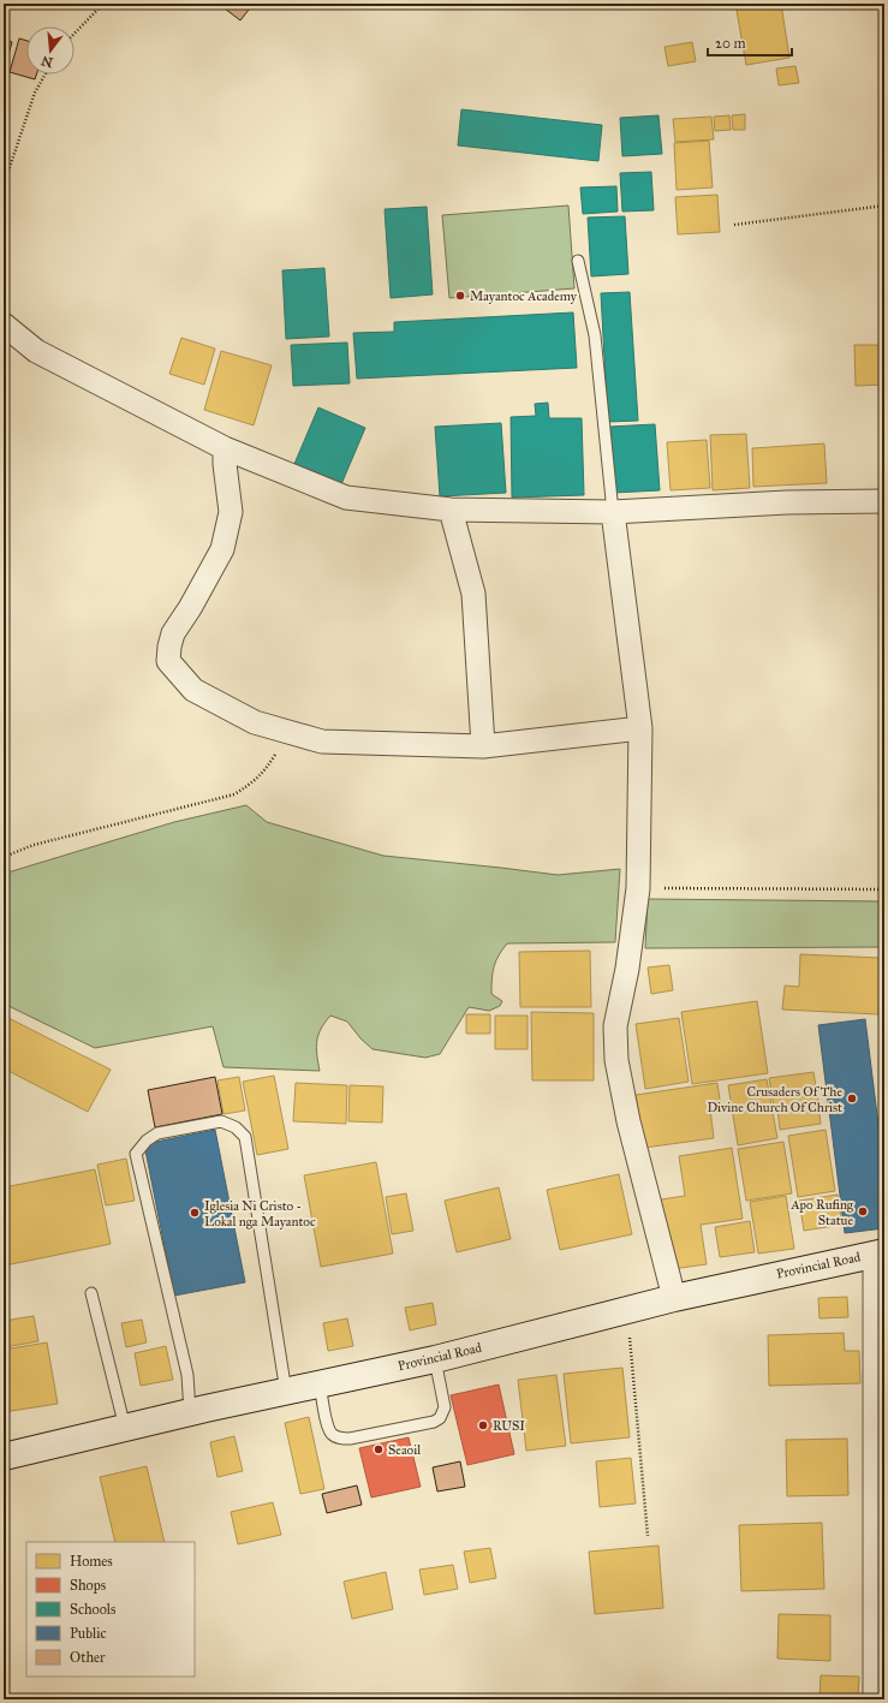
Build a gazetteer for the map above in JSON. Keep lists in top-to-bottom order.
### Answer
{
  "streets": {
    "main road": ["Provincial Road"]
  },
  "places": [
    "Mayantoc Academy",
    "Crusaders Of The Divine Church Of Christ",
    "Apo Rufing Statue",
    "Iglesia Ni Cristo - Lokal nga Mayantoc",
    "RUSI",
    "Seaoil"
  ],
  "legend": [
    "Homes",
    "Shops",
    "Schools",
    "Public",
    "Other"
  ],
  "scale_bar": "20 m",
  "north": "bottom"
}
